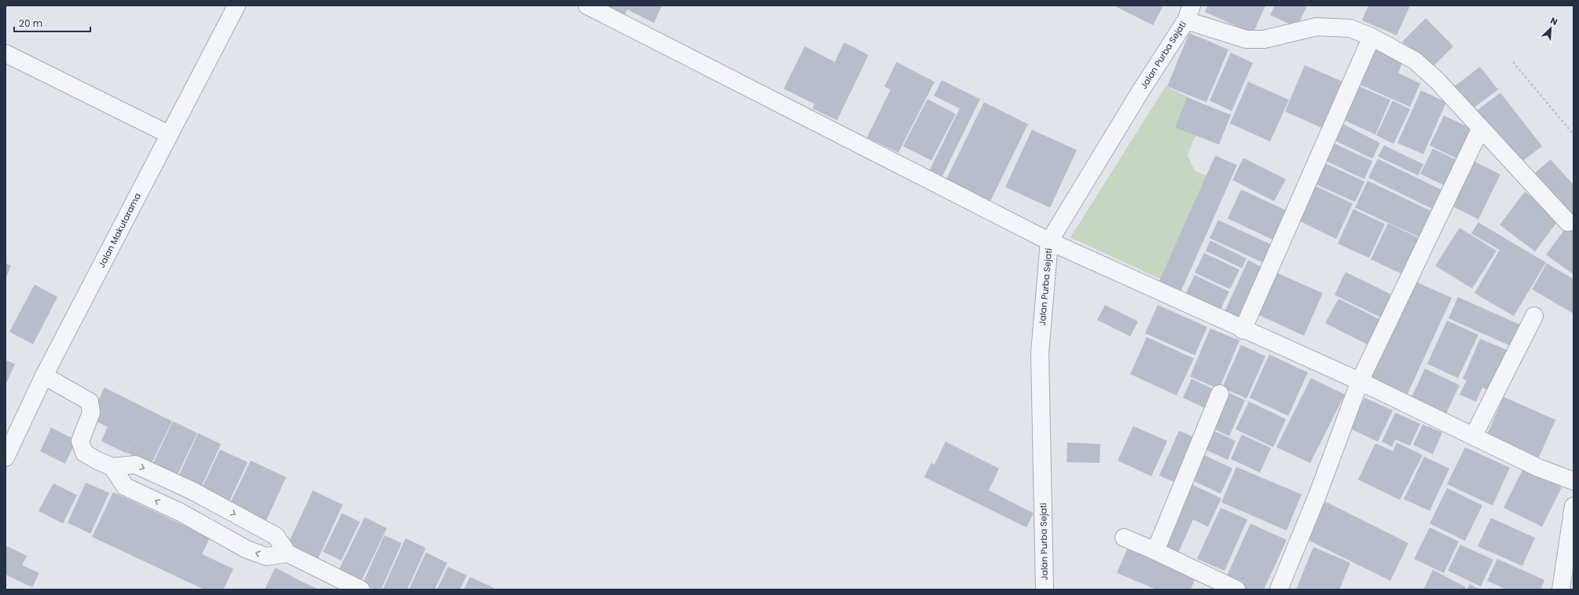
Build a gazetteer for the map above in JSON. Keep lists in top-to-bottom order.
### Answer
{
  "streets": {
    "street": ["Jalan Purba Sejati", "Jalan Makutarama"]
  },
  "scale_bar": "20 m",
  "north": "top right"
}
